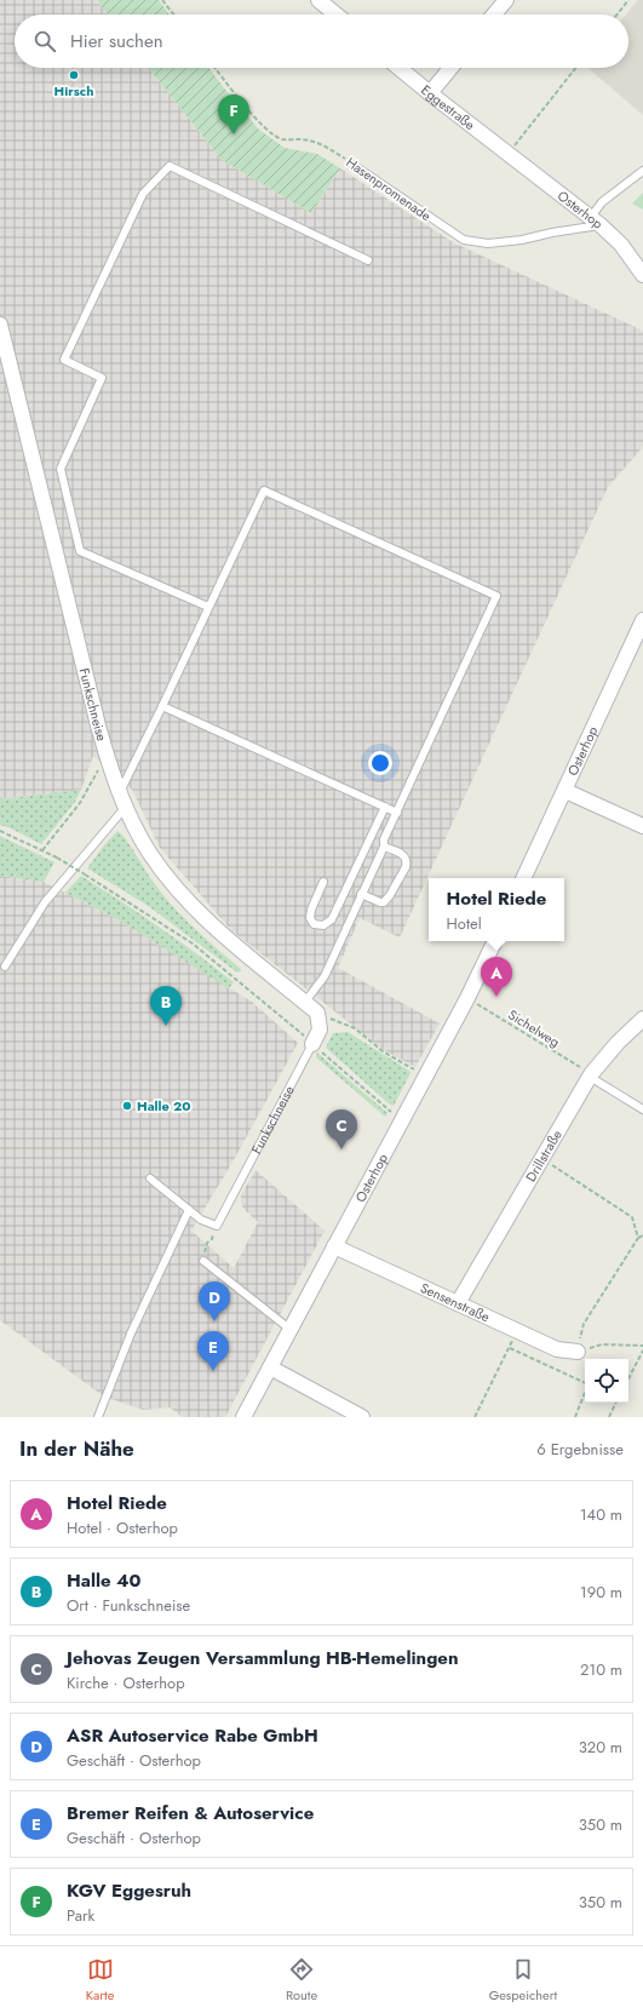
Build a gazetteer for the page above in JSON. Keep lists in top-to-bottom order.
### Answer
{
  "streets": {
    "street": [
      "Eggestraße",
      "Osterhop",
      "Funkschneise",
      "Drillstraße",
      "Sensenstraße"
    ],
    "lane": ["Hasenpromenade"],
    "path": ["Sichelweg"]
  },
  "crossings": [
    ["Eggestraße", "Osterhop"],
    ["Hasenpromenade", "Osterhop"],
    ["Osterhop", "Sichelweg"],
    ["Osterhop", "Sensenstraße"],
    ["Sichelweg", "Drillstraße"],
    ["Drillstraße", "Sensenstraße"]
  ],
  "places": ["Hirsch", "Halle 20"],
  "page": {
    "search": "Hier suchen",
    "pins": [
      "F",
      "A",
      "B",
      "C",
      "D",
      "E"
    ],
    "popup": ["Hotel Riede", "Hotel"],
    "heading": ["In der Nähe", "6 Ergebnisse"],
    "list": [
      {
        "mark": "A",
        "name": "Hotel Riede",
        "note": "Hotel · Osterhop",
        "value": "140 m"
      },
      {
        "mark": "B",
        "name": "Halle 40",
        "note": "Ort · Funkschneise",
        "value": "190 m"
      },
      {
        "mark": "C",
        "name": "Jehovas Zeugen Versammlung HB-Hemelingen",
        "note": "Kirche · Osterhop",
        "value": "210 m"
      },
      {
        "mark": "D",
        "name": "ASR Autoservice Rabe GmbH",
        "note": "Geschäft · Osterhop",
        "value": "320 m"
      },
      {
        "mark": "E",
        "name": "Bremer Reifen & Autoservice",
        "note": "Geschäft · Osterhop",
        "value": "350 m"
      },
      {
        "mark": "F",
        "name": "KGV Eggesruh",
        "note": "Park",
        "value": "350 m"
      }
    ],
    "nav": ["Karte", "Route", "Gespeichert"]
  }
}
